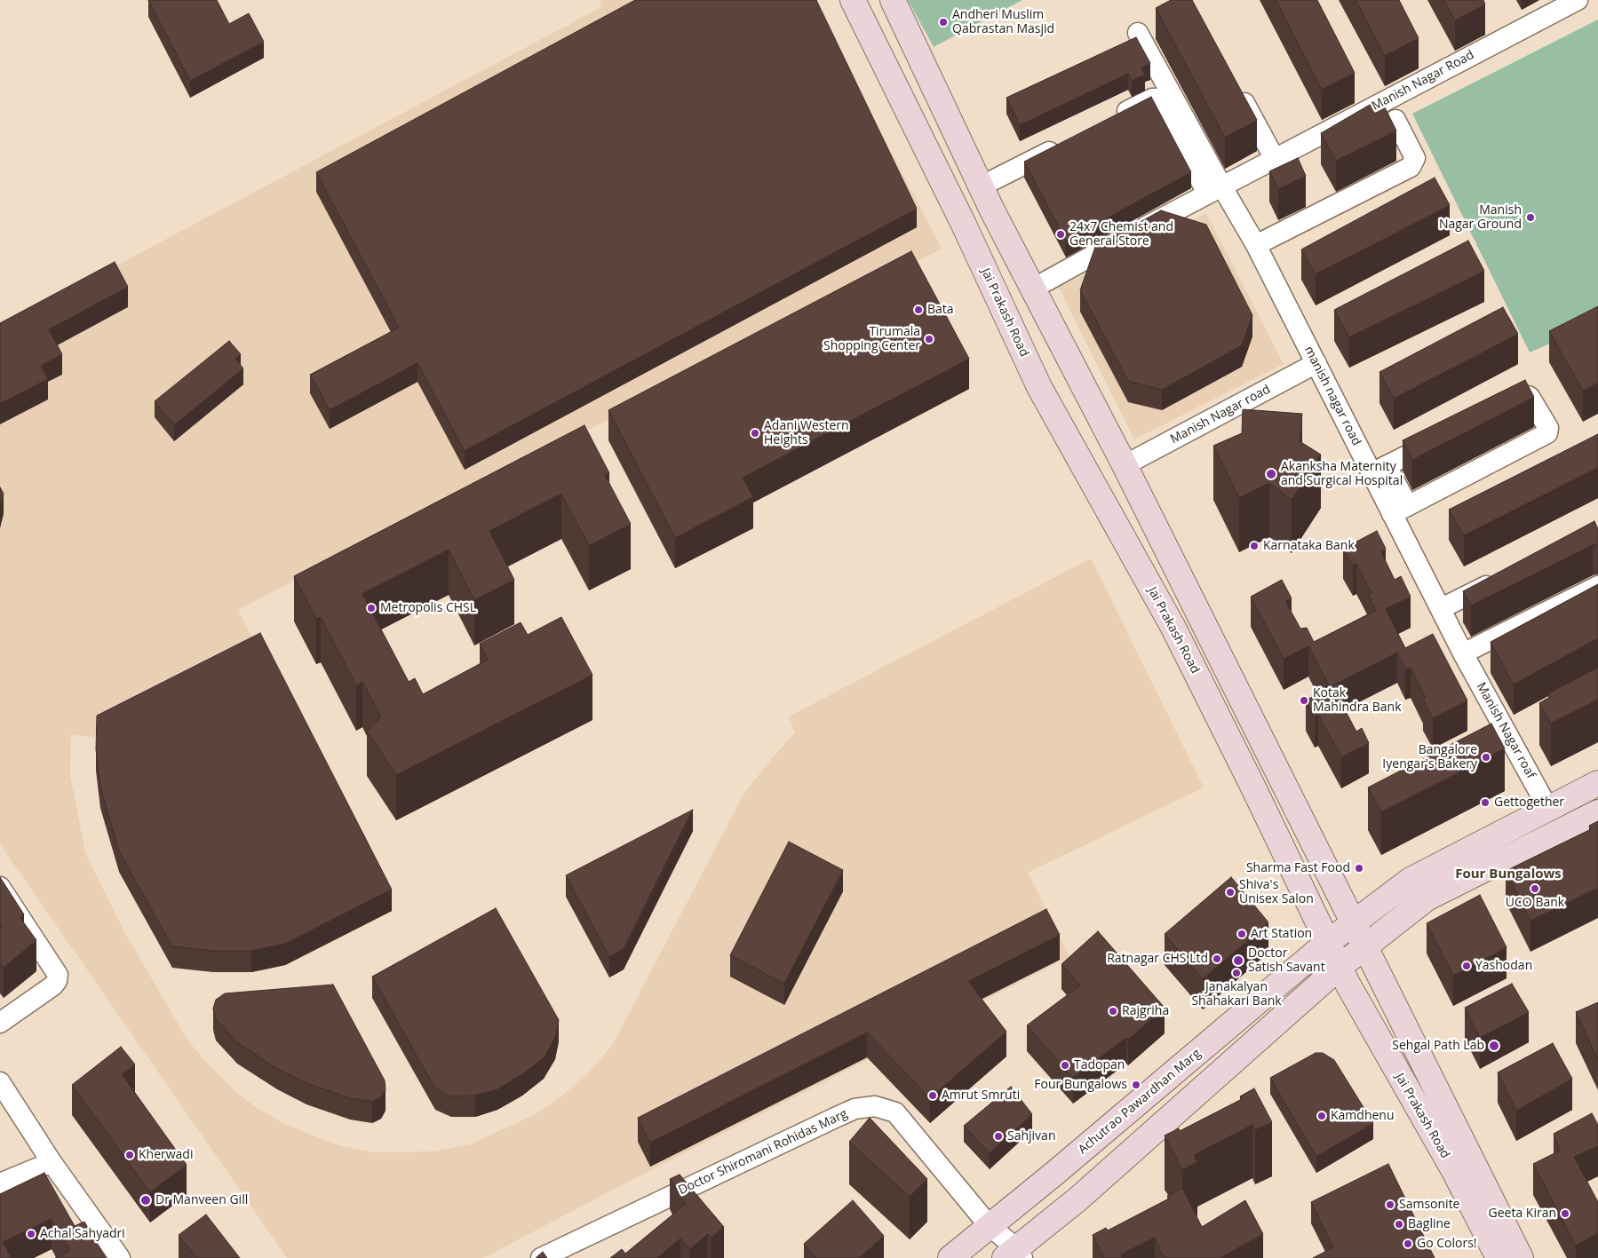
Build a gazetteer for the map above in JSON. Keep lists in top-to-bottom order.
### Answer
{
  "streets": {
    "main road": ["Jai Prakash Road", "Achutrao Pawardhan Marg"],
    "street": [
      "Manish Nagar Road",
      "manish nagar road",
      "Manish Nagar road",
      "Manish Nagar roaf",
      "Doctor Shiromani Rohidas Marg"
    ]
  },
  "crossings": [
    ["Manish Nagar Road", "Jai Prakash Road"],
    ["Manish Nagar Road", "manish nagar road"],
    ["Jai Prakash Road", "Manish Nagar road"],
    ["Jai Prakash Road", "Achutrao Pawardhan Marg"],
    ["manish nagar road", "Manish Nagar road"],
    ["manish nagar road", "Manish Nagar roaf"],
    ["Manish Nagar roaf", "Achutrao Pawardhan Marg"],
    ["Achutrao Pawardhan Marg", "Doctor Shiromani Rohidas Marg"]
  ],
  "districts": ["Four Bungalows"],
  "places": [
    "Andheri Muslim Qabrastan Masjid",
    "Manish Nagar Ground",
    "24x7 Chemist and General Store",
    "Bata",
    "Tirumala Shopping Center",
    "Adani Western Heights",
    "Akanksha Maternity and Surgical Hospital",
    "Karnataka Bank",
    "Metropolis CHSL",
    "Kotak Mahindra Bank",
    "Bangalore Iyengar's Bakery",
    "Gettogether",
    "Sharma Fast Food",
    "UCO Bank",
    "Shiva's Unisex Salon",
    "Art Station",
    "Ratnagar CHS Ltd",
    "Doctor Satish Savant",
    "Yashodan",
    "Janakalyan Shahakari Bank",
    "Rajgriha",
    "Sehgal Path Lab",
    "Tadopan",
    "Four Bungalows",
    "Amrut Smruti",
    "Kamdhenu",
    "Sahjivan",
    "Kherwadi",
    "Dr Manveen Gill",
    "Samsonite",
    "Geeta Kiran",
    "Bagline",
    "Achal Sahyadri",
    "Go Colors!"
  ]
}
